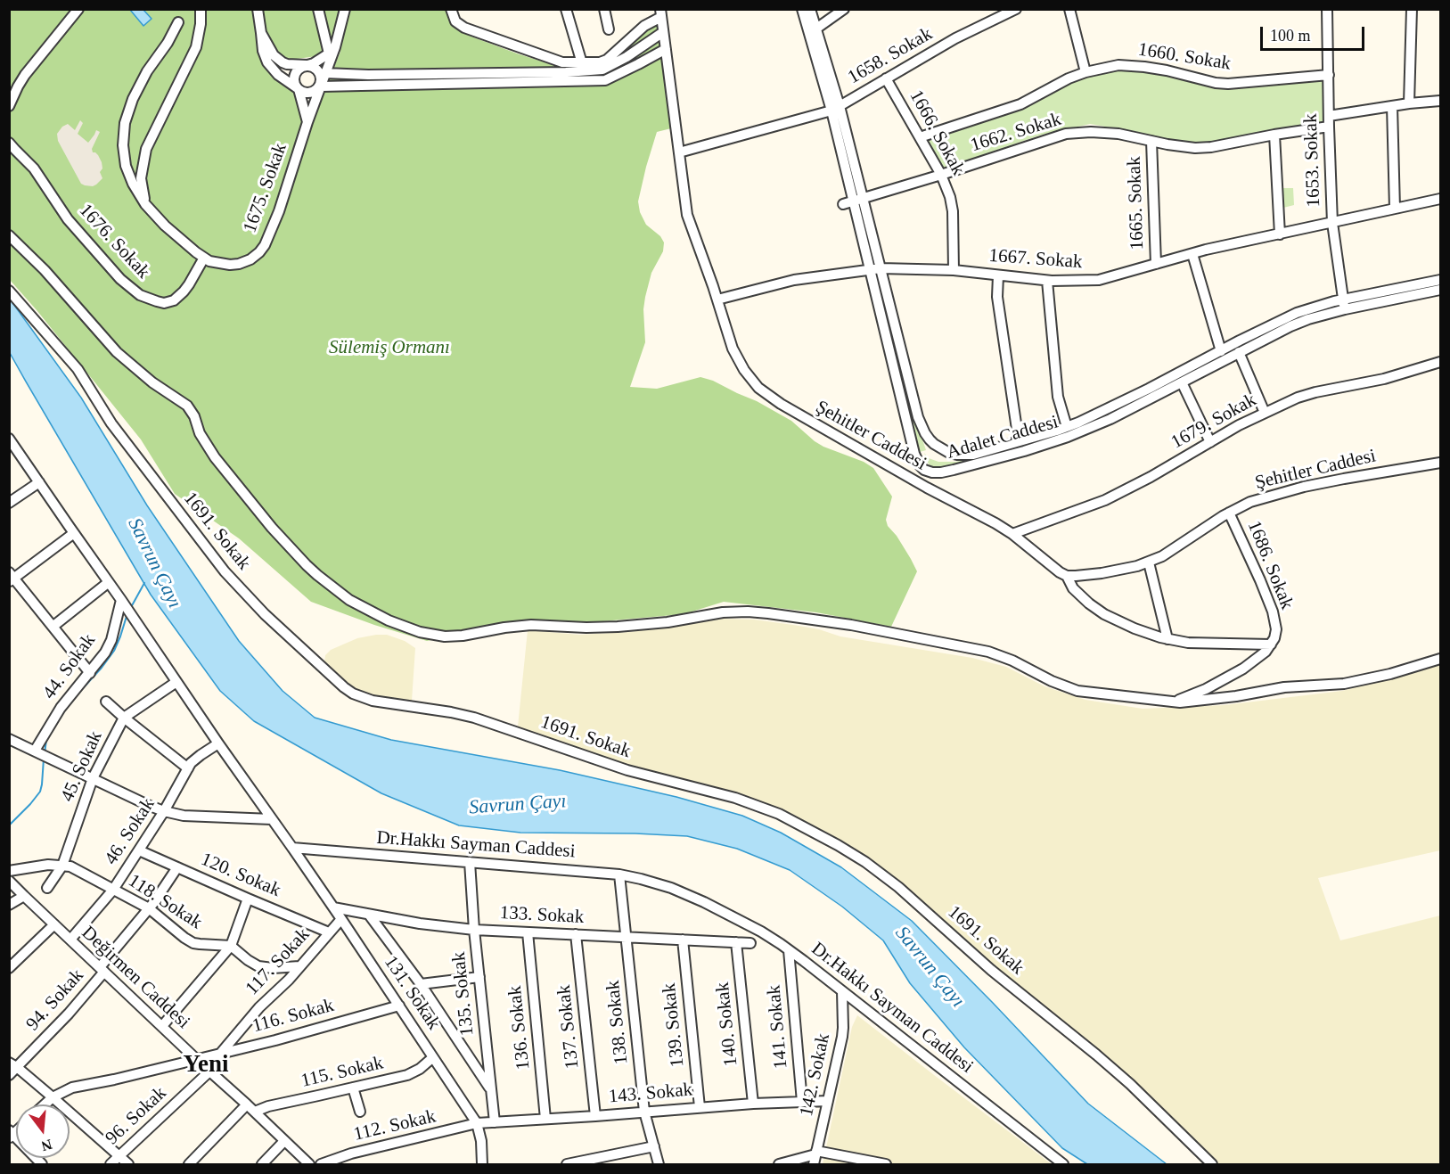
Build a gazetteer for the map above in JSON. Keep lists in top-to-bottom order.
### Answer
{
  "streets": {
    "street": [
      "1658. Sokak",
      "1660. Sokak",
      "1666. Sokak",
      "1662. Sokak",
      "1653. Sokak",
      "1675. Sokak",
      "1665. Sokak",
      "1676. Sokak",
      "1667. Sokak",
      "1679. Sokak",
      "Şehitler Caddesi",
      "Adalet Caddesi",
      "1691. Sokak",
      "1686. Sokak",
      "44. Sokak",
      "45. Sokak",
      "46. Sokak",
      "Dr.Hakkı Sayman Caddesi",
      "120. Sokak",
      "118. Sokak",
      "133. Sokak",
      "117. Sokak",
      "Değirmen Caddesi",
      "131. Sokak",
      "135. Sokak",
      "94. Sokak",
      "116. Sokak",
      "138. Sokak",
      "140. Sokak",
      "139. Sokak",
      "137. Sokak",
      "141. Sokak",
      "136. Sokak",
      "115. Sokak",
      "142. Sokak",
      "143. Sokak",
      "96. Sokak",
      "112. Sokak"
    ]
  },
  "crossings": [
    ["1658. Sokak", "1666. Sokak"],
    ["1658. Sokak", "Şehitler Caddesi"],
    ["1660. Sokak", "1666. Sokak"],
    ["1660. Sokak", "1653. Sokak"],
    ["1666. Sokak", "1662. Sokak"],
    ["1666. Sokak", "1667. Sokak"],
    ["1662. Sokak", "1653. Sokak"],
    ["1662. Sokak", "1665. Sokak"],
    ["1653. Sokak", "1667. Sokak"],
    ["1653. Sokak", "Adalet Caddesi"],
    ["1675. Sokak", "1676. Sokak"],
    ["1665. Sokak", "1667. Sokak"],
    ["1667. Sokak", "Şehitler Caddesi"],
    ["1667. Sokak", "Adalet Caddesi"],
    ["1679. Sokak", "Şehitler Caddesi"],
    ["Şehitler Caddesi", "1686. Sokak"],
    ["45. Sokak", "118. Sokak"],
    ["46. Sokak", "120. Sokak"],
    ["46. Sokak", "118. Sokak"],
    ["46. Sokak", "Değirmen Caddesi"],
    ["Dr.Hakkı Sayman Caddesi", "131. Sokak"],
    ["Dr.Hakkı Sayman Caddesi", "135. Sokak"],
    ["Dr.Hakkı Sayman Caddesi", "138. Sokak"],
    ["Dr.Hakkı Sayman Caddesi", "141. Sokak"],
    ["Dr.Hakkı Sayman Caddesi", "142. Sokak"],
    ["120. Sokak", "117. Sokak"],
    ["120. Sokak", "94. Sokak"],
    ["118. Sokak", "94. Sokak"],
    ["133. Sokak", "131. Sokak"],
    ["133. Sokak", "135. Sokak"],
    ["133. Sokak", "138. Sokak"],
    ["133. Sokak", "140. Sokak"],
    ["133. Sokak", "139. Sokak"],
    ["133. Sokak", "137. Sokak"],
    ["133. Sokak", "136. Sokak"],
    ["117. Sokak", "131. Sokak"],
    ["117. Sokak", "116. Sokak"],
    ["Değirmen Caddesi", "94. Sokak"],
    ["Değirmen Caddesi", "116. Sokak"],
    ["Değirmen Caddesi", "115. Sokak"],
    ["Değirmen Caddesi", "96. Sokak"],
    ["131. Sokak", "116. Sokak"],
    ["131. Sokak", "115. Sokak"],
    ["131. Sokak", "143. Sokak"],
    ["131. Sokak", "112. Sokak"],
    ["135. Sokak", "143. Sokak"],
    ["138. Sokak", "143. Sokak"],
    ["140. Sokak", "143. Sokak"],
    ["139. Sokak", "143. Sokak"],
    ["137. Sokak", "143. Sokak"],
    ["141. Sokak", "143. Sokak"],
    ["136. Sokak", "143. Sokak"],
    ["142. Sokak", "143. Sokak"],
    ["143. Sokak", "112. Sokak"]
  ],
  "districts": ["Yeni"],
  "water": ["Savrun Çayı"],
  "parks": ["Sülemiş Ormanı"],
  "scale_bar": "100 m",
  "north": "bottom"
}
